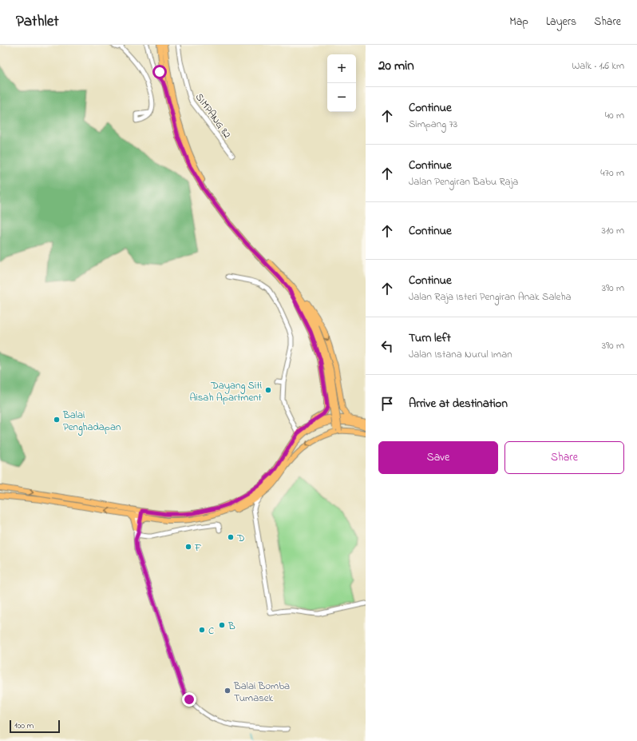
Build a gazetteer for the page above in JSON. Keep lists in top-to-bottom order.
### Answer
{
  "streets": {
    "street": ["SIMPANG 82"]
  },
  "places": [
    "Dayang Siti Aisah Apartment",
    "Balai Penghadapan",
    "D",
    "F",
    "B",
    "C",
    "Balai Bomba Tumasek"
  ],
  "scale_bar": "100 m",
  "page": {
    "header": "Pathlet",
    "nav": ["Map", "Layers", "Share"],
    "heading": ["20 min", "Walk · 1.6 km"],
    "map_buttons": ["+", "−"],
    "list": [
      ["Continue", "Simpang 73", "40 m"],
      ["Continue", "Jalan Pengiran Babu Raja", "470 m"],
      ["Continue", "310 m"],
      ["Continue", "Jalan Raja Isteri Pengiran Anak Saleha", "390 m"],
      ["Turn left", "Jalan Istana Nurul Iman", "390 m"],
      "Arrive at destination"
    ],
    "buttons": ["Save", "Share"],
    "scale": "100 m"
  }
}
